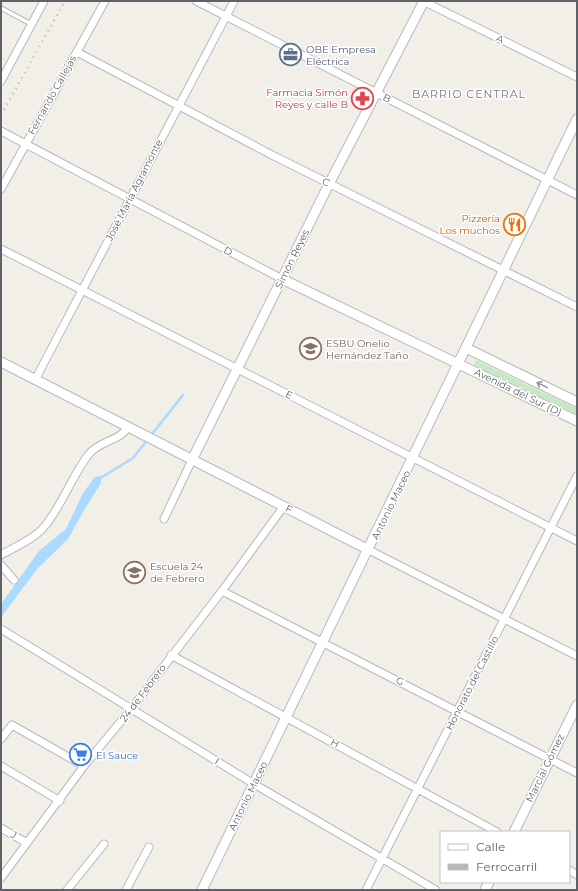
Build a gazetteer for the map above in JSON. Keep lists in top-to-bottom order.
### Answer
{
  "streets": {
    "street": [
      "A",
      "Fernando Callejas",
      "B",
      "C",
      "José María Agramonte",
      "D",
      "Simón Reyes",
      "Avenida del Sur (D)",
      "E",
      "Antonio Maceo",
      "F",
      "G",
      "Honorato del Castillo",
      "24 de Febrero",
      "H",
      "I",
      "Marcial Gómez",
      "J"
    ]
  },
  "crossings": [
    ["A", "Simón Reyes"],
    ["Fernando Callejas", "C"],
    ["Fernando Callejas", "D"],
    ["B", "José María Agramonte"],
    ["B", "Simón Reyes"],
    ["B", "Antonio Maceo"],
    ["C", "José María Agramonte"],
    ["C", "Simón Reyes"],
    ["C", "Antonio Maceo"],
    ["José María Agramonte", "D"],
    ["José María Agramonte", "E"],
    ["José María Agramonte", "F"],
    ["D", "Simón Reyes"],
    ["D", "Avenida del Sur (D)"],
    ["D", "Antonio Maceo"],
    ["Simón Reyes", "E"],
    ["Simón Reyes", "F"],
    ["Avenida del Sur (D)", "Antonio Maceo"],
    ["E", "Antonio Maceo"],
    ["E", "Honorato del Castillo"],
    ["Antonio Maceo", "F"],
    ["Antonio Maceo", "G"],
    ["Antonio Maceo", "H"],
    ["Antonio Maceo", "I"],
    ["F", "Honorato del Castillo"],
    ["F", "24 de Febrero"],
    ["G", "Honorato del Castillo"],
    ["G", "24 de Febrero"],
    ["G", "Marcial Gómez"],
    ["Honorato del Castillo", "H"],
    ["Honorato del Castillo", "I"],
    ["24 de Febrero", "H"],
    ["24 de Febrero", "I"],
    ["24 de Febrero", "J"]
  ],
  "districts": ["BARRIO CENTRAL"],
  "places": {
    "office": ["OBE Empresa Eléctrica"],
    "pharmacy": ["Farmacia Simón Reyes y calle B"],
    "restaurant": ["Pizzería Los muchos"],
    "school or university": ["ESBU Onelio Hernández Taño", "Escuela 24 de Febrero"],
    "supermarket": ["El Sauce"]
  },
  "legend": ["Calle", "Ferrocarril"]
}
